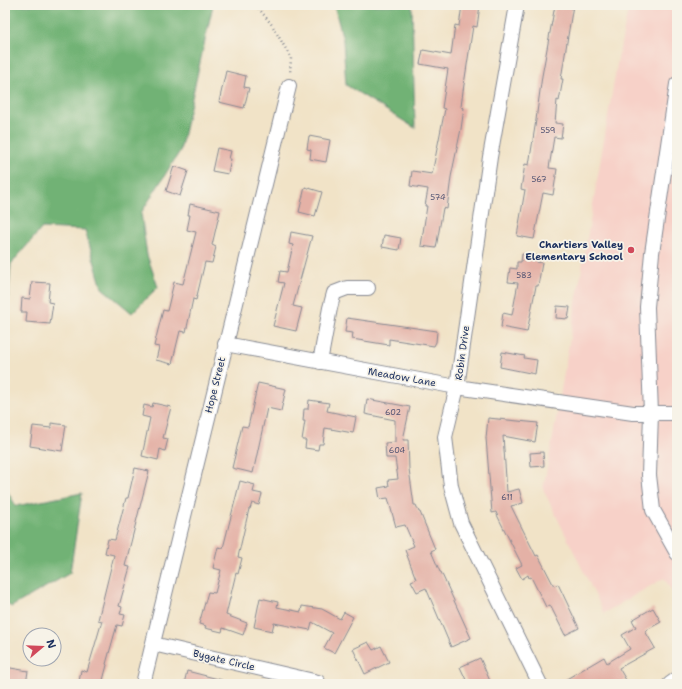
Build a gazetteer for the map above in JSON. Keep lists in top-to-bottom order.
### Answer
{
  "streets": {
    "street": [
      "Robin Drive",
      "Meadow Lane",
      "Hope Street",
      "Bygate Circle"
    ]
  },
  "crossings": [
    ["Robin Drive", "Meadow Lane"],
    ["Meadow Lane", "Hope Street"],
    ["Hope Street", "Bygate Circle"]
  ],
  "places": ["Chartiers Valley Elementary School"],
  "house_numbers": [
    "559",
    "567",
    "574",
    "583",
    "602",
    "604",
    "611"
  ],
  "north": "right"
}
